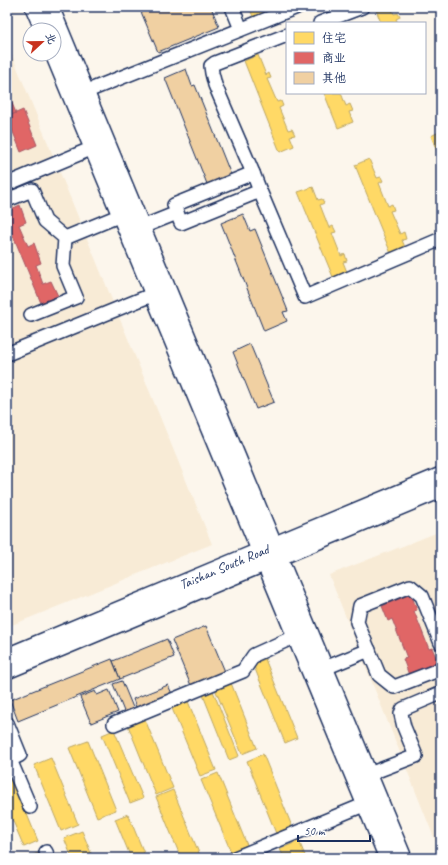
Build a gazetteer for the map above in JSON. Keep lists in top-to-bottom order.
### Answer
{
  "streets": {
    "main road": ["Taishan South Road"]
  },
  "legend": ["住宅", "商业", "其他"],
  "scale_bar": "50 m",
  "north": "right"
}
